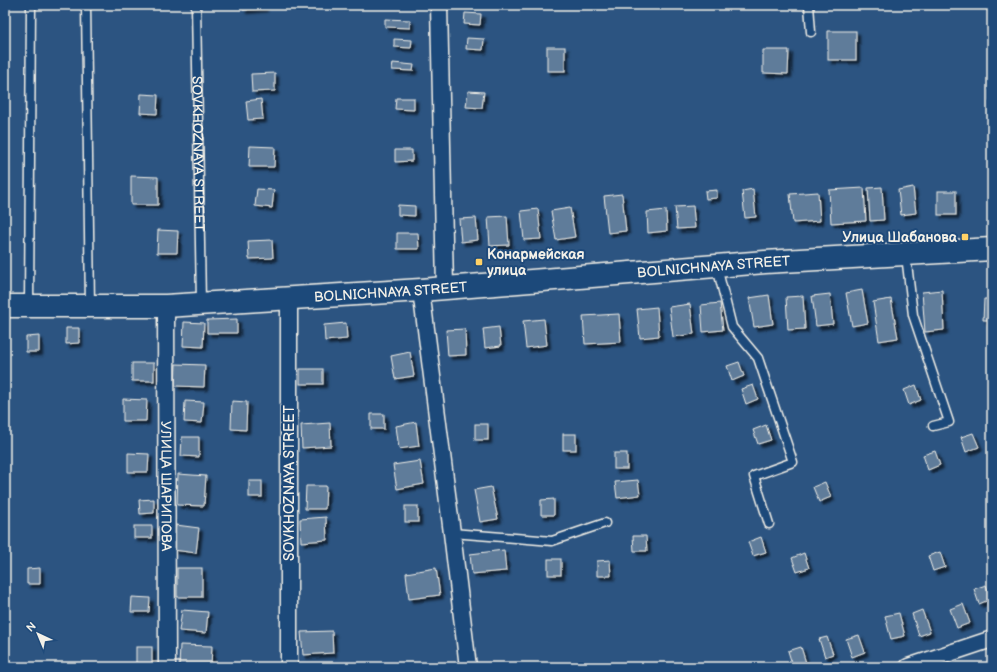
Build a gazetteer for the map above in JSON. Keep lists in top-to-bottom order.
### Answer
{
  "streets": {
    "street": ["SOVKHOZNAYA STREET", "BOLNICHNAYA STREET", "УЛИЦА ШАРИПОВА"]
  },
  "crossings": [
    ["SOVKHOZNAYA STREET", "BOLNICHNAYA STREET"],
    ["BOLNICHNAYA STREET", "УЛИЦА ШАРИПОВА"]
  ],
  "places": {
    "transit": ["Улица Шабанова", "Конармейская улица"]
  },
  "north": "top left"
}
